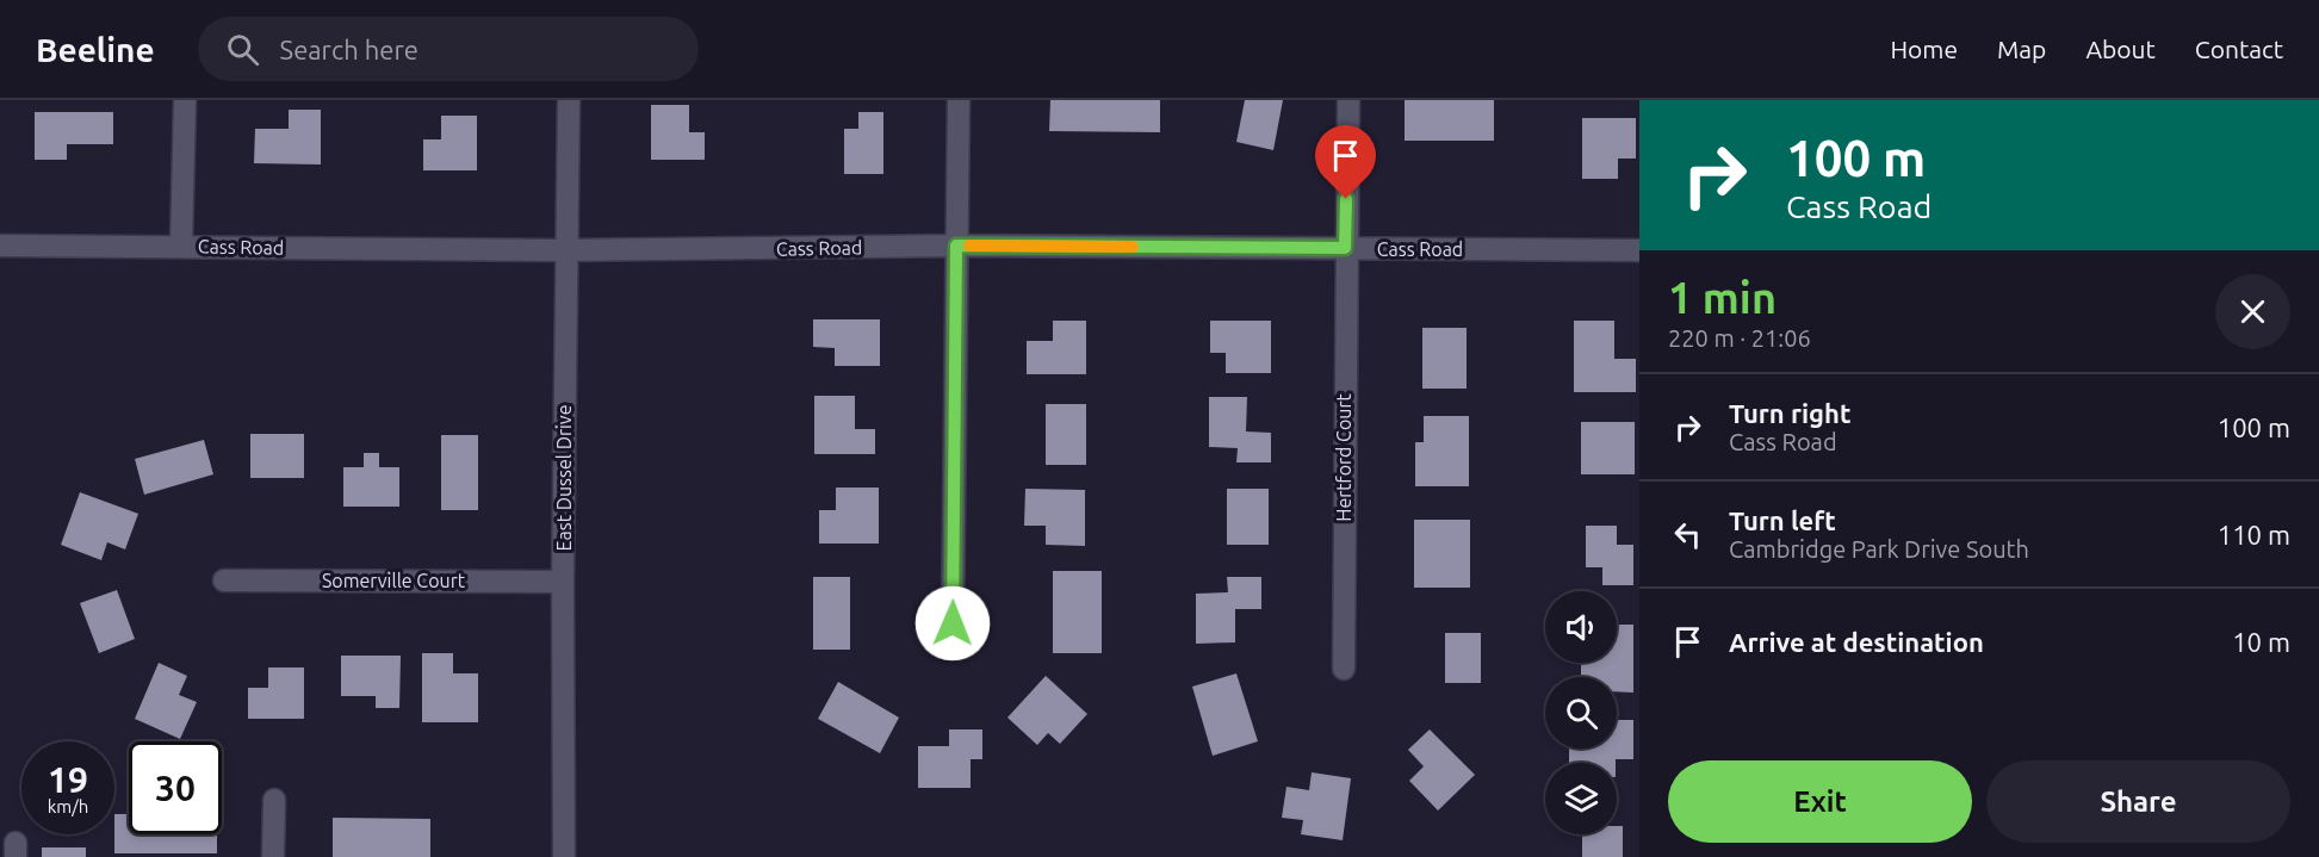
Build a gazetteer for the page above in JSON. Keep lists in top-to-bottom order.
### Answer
{
  "streets": {
    "street": [
      "Cass Road",
      "Hertford Court",
      "East Dussel Drive",
      "Somerville Court"
    ]
  },
  "crossings": [
    ["Cass Road", "Hertford Court"],
    ["Cass Road", "East Dussel Drive"],
    ["East Dussel Drive", "Somerville Court"]
  ],
  "page": {
    "header": "Beeline",
    "search": "Search here",
    "nav": [
      "Home",
      "Map",
      "About",
      "Contact"
    ],
    "turn": ["100 m", "Cass Road"],
    "heading": ["1 min", "220 m · 21:06"],
    "list": [
      {
        "name": "Turn right",
        "note": "Cass Road",
        "value": "100 m"
      },
      {
        "name": "Turn left",
        "note": "Cambridge Park Drive South",
        "value": "110 m"
      },
      {
        "name": "Arrive at destination",
        "value": "10 m"
      }
    ],
    "speed": "19 km/h",
    "limit": "30",
    "buttons": ["Exit", "Share"]
  }
}
